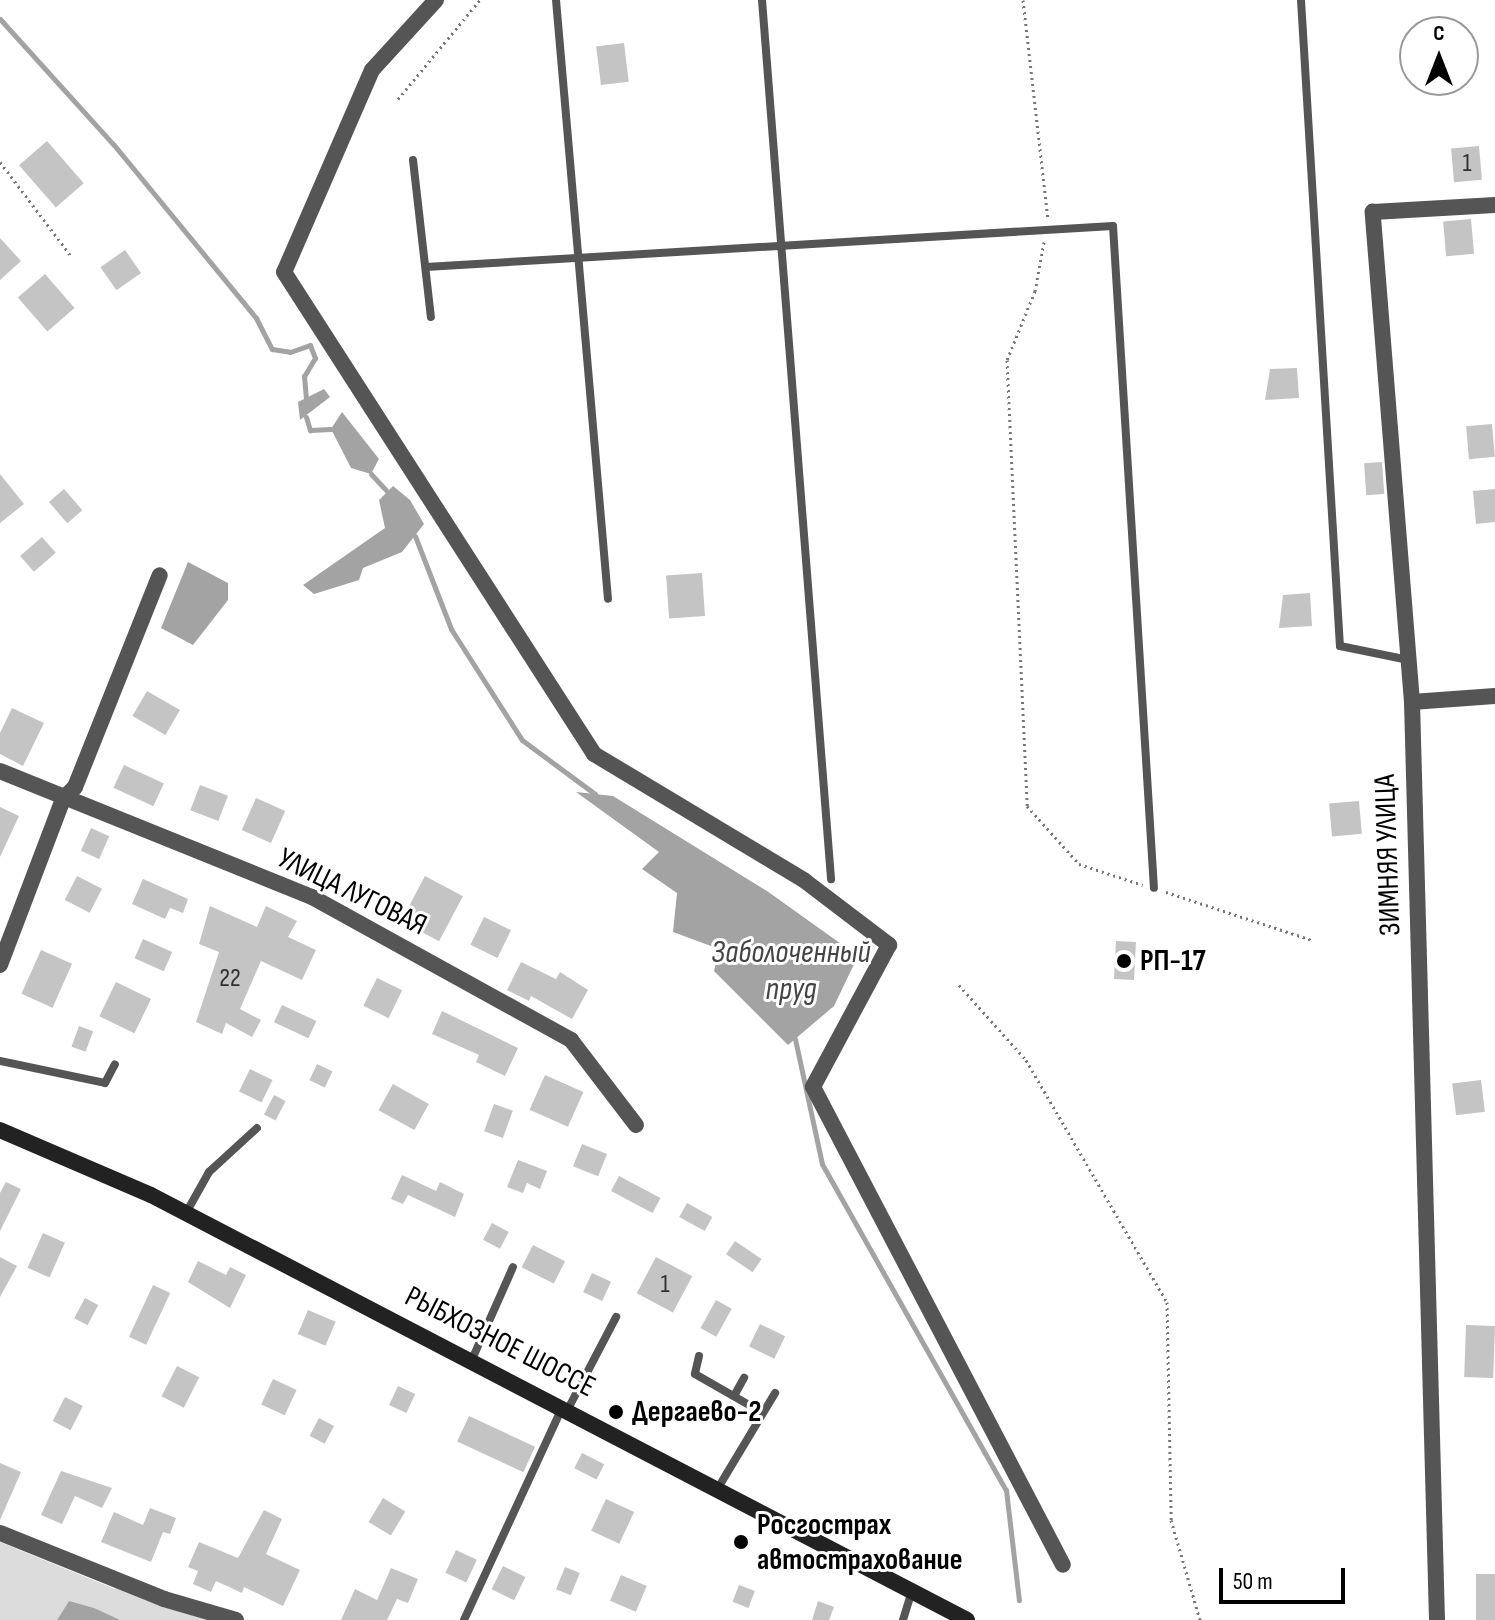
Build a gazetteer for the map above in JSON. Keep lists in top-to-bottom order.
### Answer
{
  "streets": {
    "main road": ["РЫБХОЗНОЕ ШОССЕ"],
    "street": ["ЗИМНЯЯ УЛИЦА", "УЛИЦА ЛУГОВАЯ"]
  },
  "water": ["Заболоченный пруд"],
  "places": ["РП-17", "Дергаево-2", "Росгострах автострахование"],
  "house_numbers": ["1", "22", "1"],
  "scale_bar": "50 m",
  "north": "top"
}
